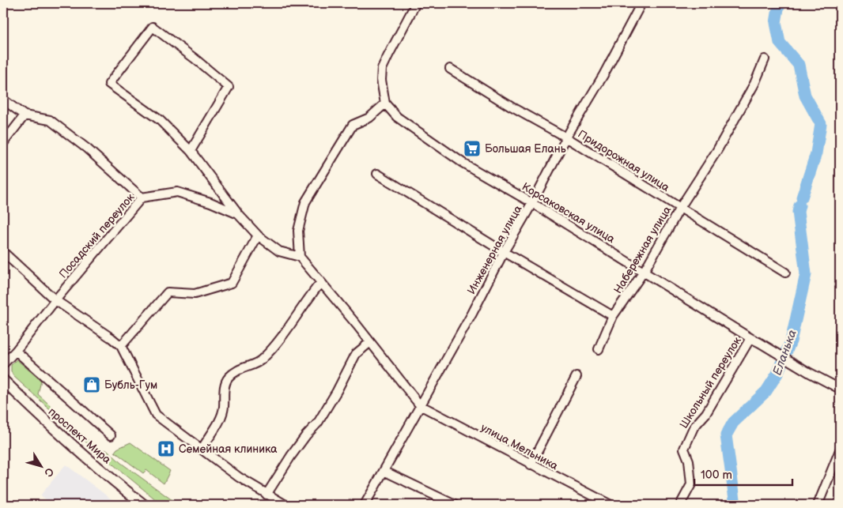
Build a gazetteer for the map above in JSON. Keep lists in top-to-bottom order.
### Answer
{
  "streets": {
    "main road": ["проспект Мира"],
    "street": [
      "Придорожная улица",
      "Корсаковская улица",
      "Посадский переулок",
      "Инженерная улица",
      "Набережная улица",
      "Школьный переулок",
      "улица Мельника"
    ]
  },
  "crossings": [
    ["Придорожная улица", "Инженерная улица"],
    ["Придорожная улица", "Набережная улица"],
    ["Корсаковская улица", "Инженерная улица"],
    ["Корсаковская улица", "Набережная улица"],
    ["Корсаковская улица", "Школьный переулок"],
    ["Инженерная улица", "улица Мельника"]
  ],
  "water": ["Еланька"],
  "places": {
    "supermarket": ["Большая Елань"],
    "shop": ["Бубль-Гум"],
    "hospital": ["Семейная клиника"]
  },
  "scale_bar": "100 m",
  "north": "bottom right"
}
